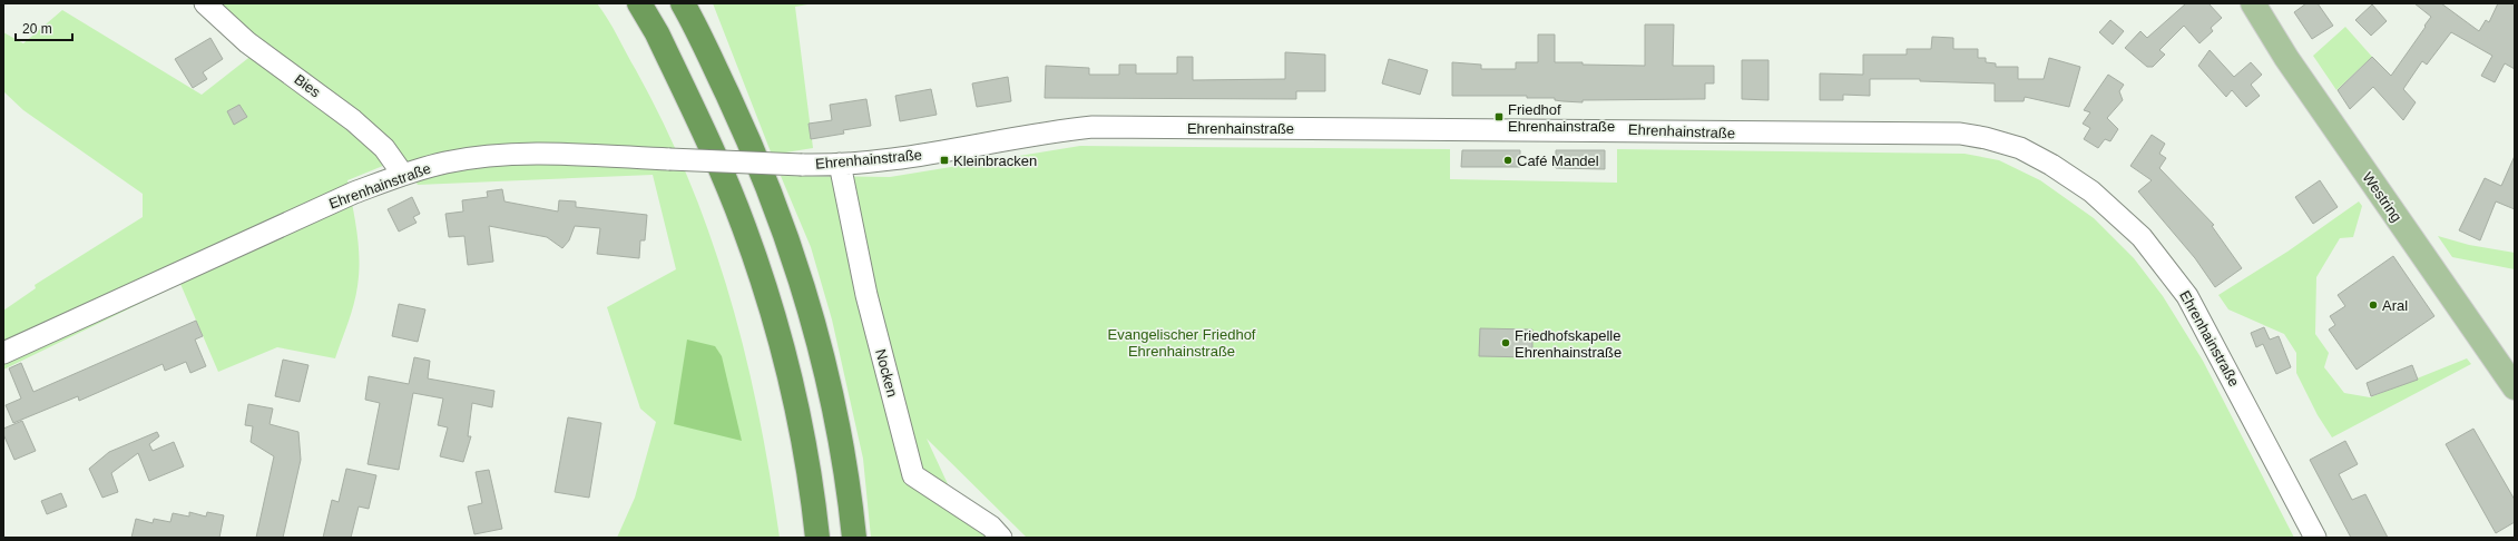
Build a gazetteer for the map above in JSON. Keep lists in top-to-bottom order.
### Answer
{
  "streets": {
    "main road": ["Westring"],
    "street": ["Bies", "Ehrenhainstraße", "Nocken"]
  },
  "crossings": [
    ["Bies", "Ehrenhainstraße"],
    ["Ehrenhainstraße", "Nocken"]
  ],
  "parks": ["Evangelischer Friedhof Ehrenhainstraße"],
  "places": {
    "transit": ["Friedhof Ehrenhainstraße", "Kleinbracken"],
    "other": ["Café Mandel", "Aral", "Friedhofskapelle Ehrenhainstraße"]
  },
  "scale_bar": "20 m"
}
